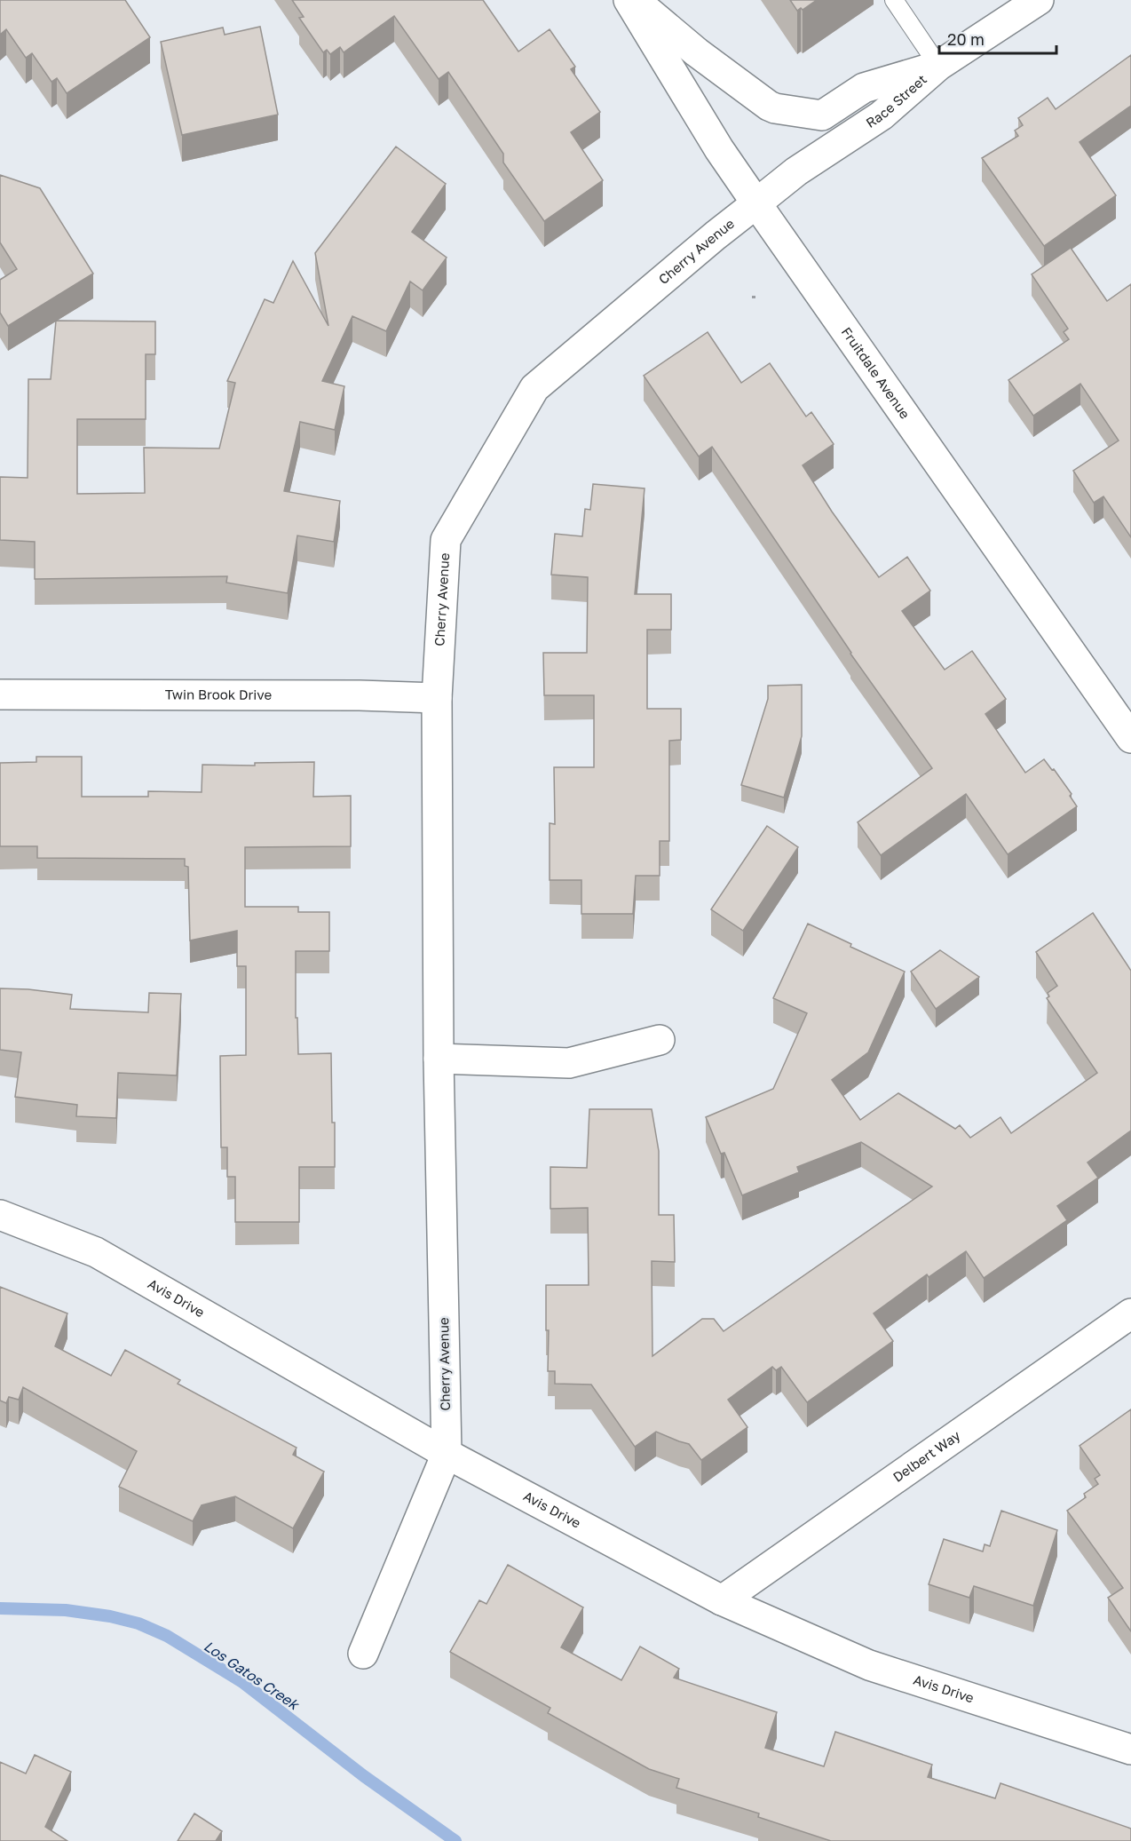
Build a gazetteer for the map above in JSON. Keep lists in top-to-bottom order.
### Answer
{
  "streets": {
    "street": [
      "Race Street",
      "Cherry Avenue",
      "Fruitdale Avenue",
      "Twin Brook Drive",
      "Avis Drive",
      "Delbert Way"
    ]
  },
  "crossings": [
    ["Race Street", "Cherry Avenue"],
    ["Race Street", "Fruitdale Avenue"],
    ["Cherry Avenue", "Fruitdale Avenue"],
    ["Cherry Avenue", "Twin Brook Drive"],
    ["Cherry Avenue", "Avis Drive"],
    ["Avis Drive", "Delbert Way"]
  ],
  "water": ["Los Gatos Creek"],
  "scale_bar": "20 m"
}
